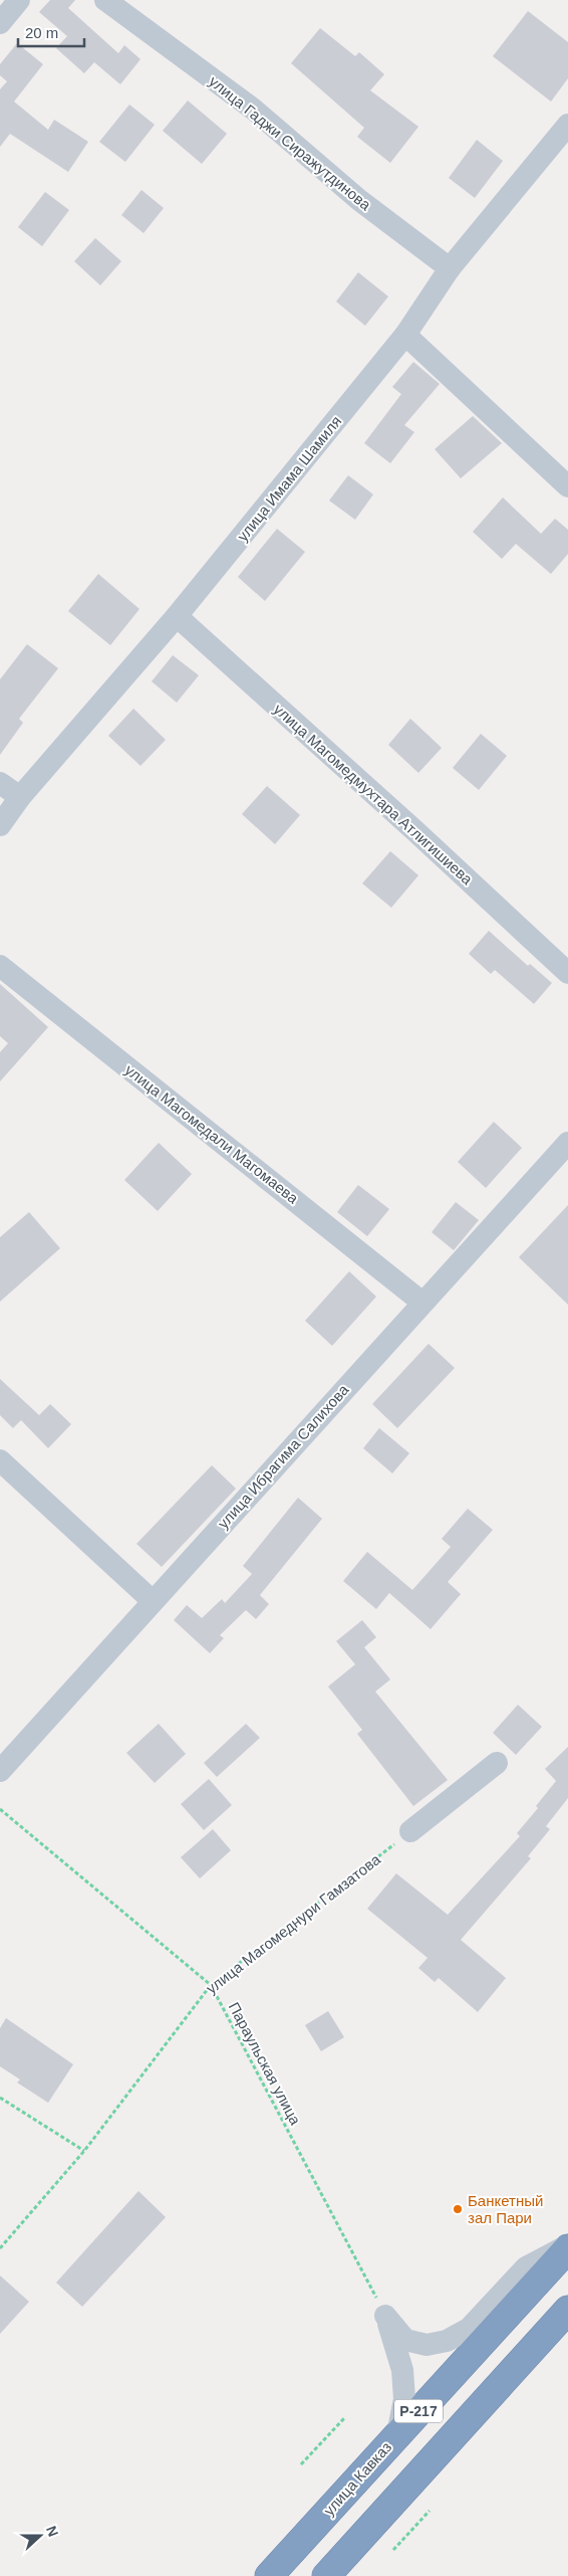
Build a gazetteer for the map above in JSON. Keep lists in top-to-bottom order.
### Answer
{
  "streets": {
    "highway": ["Р-217", "улица Кавказ"],
    "street": [
      "улица Гаджи Сиражутдинова",
      "улица Имама Шамиля",
      "улица Магомедмухтара Атлигишиева",
      "улица Магомедали Магомаева",
      "улица Ибрагима Салихова"
    ],
    "path": ["улица Магомеднури Гамзатова", "Параульская улица"]
  },
  "crossings": [
    ["улица Гаджи Сиражутдинова", "улица Имама Шамиля"],
    ["улица Имама Шамиля", "улица Магомедмухтара Атлигишиева"],
    ["улица Магомедали Магомаева", "улица Ибрагима Салихова"],
    ["улица Магомеднури Гамзатова", "Параульская улица"]
  ],
  "places": ["Банкетный зал Пари"],
  "scale_bar": "20 m",
  "north": "right"
}
